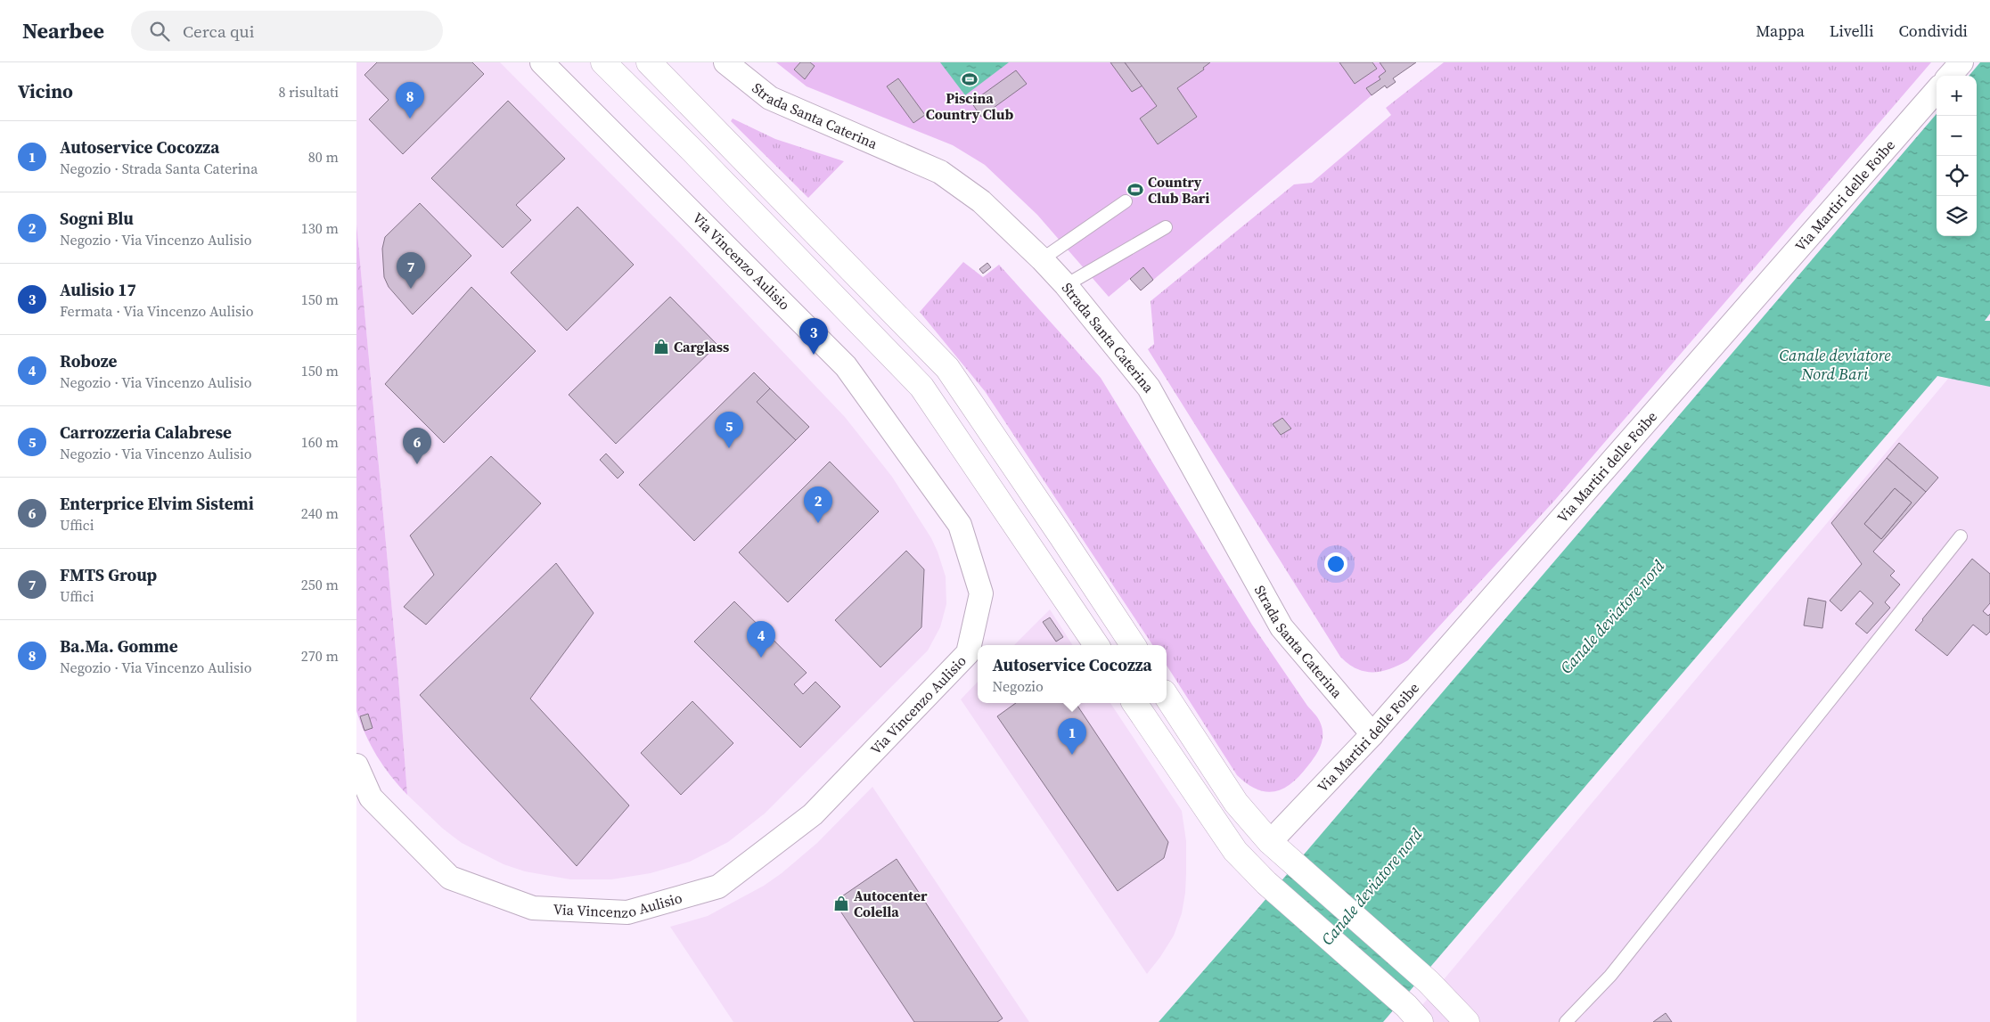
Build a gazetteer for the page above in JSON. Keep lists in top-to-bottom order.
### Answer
{
  "streets": {
    "street": ["Strada Santa Caterina", "Via Martiri delle Foibe", "Via Vincenzo Aulisio"]
  },
  "crossings": [
    ["Strada Santa Caterina", "Via Martiri delle Foibe"]
  ],
  "water": ["Canale deviatore Nord Bari", "Canale deviatore nord"],
  "places": {
    "sports": ["Piscina Country Club", "Country Club Bari"],
    "shop": ["Carglass", "Autocenter Colella"]
  },
  "page": {
    "header": "Nearbee",
    "search": "Cerca qui",
    "nav": ["Mappa", "Livelli", "Condividi"],
    "heading": ["Vicino", "8 risultati"],
    "map_buttons": ["+", "−"],
    "pins": [
      "8",
      "7",
      "3",
      "5",
      "6",
      "2",
      "4",
      "1"
    ],
    "list": [
      {
        "mark": "1",
        "name": "Autoservice Cocozza",
        "note": "Negozio · Strada Santa Caterina",
        "value": "80 m"
      },
      {
        "mark": "2",
        "name": "Sogni Blu",
        "note": "Negozio · Via Vincenzo Aulisio",
        "value": "130 m"
      },
      {
        "mark": "3",
        "name": "Aulisio 17",
        "note": "Fermata · Via Vincenzo Aulisio",
        "value": "150 m"
      },
      {
        "mark": "4",
        "name": "Roboze",
        "note": "Negozio · Via Vincenzo Aulisio",
        "value": "150 m"
      },
      {
        "mark": "5",
        "name": "Carrozzeria Calabrese",
        "note": "Negozio · Via Vincenzo Aulisio",
        "value": "160 m"
      },
      {
        "mark": "6",
        "name": "Enterprice Elvim Sistemi",
        "note": "Uffici",
        "value": "240 m"
      },
      {
        "mark": "7",
        "name": "FMTS Group",
        "note": "Uffici",
        "value": "250 m"
      },
      {
        "mark": "8",
        "name": "Ba.Ma. Gomme",
        "note": "Negozio · Via Vincenzo Aulisio",
        "value": "270 m"
      }
    ],
    "popup": ["Autoservice Cocozza", "Negozio"]
  }
}
